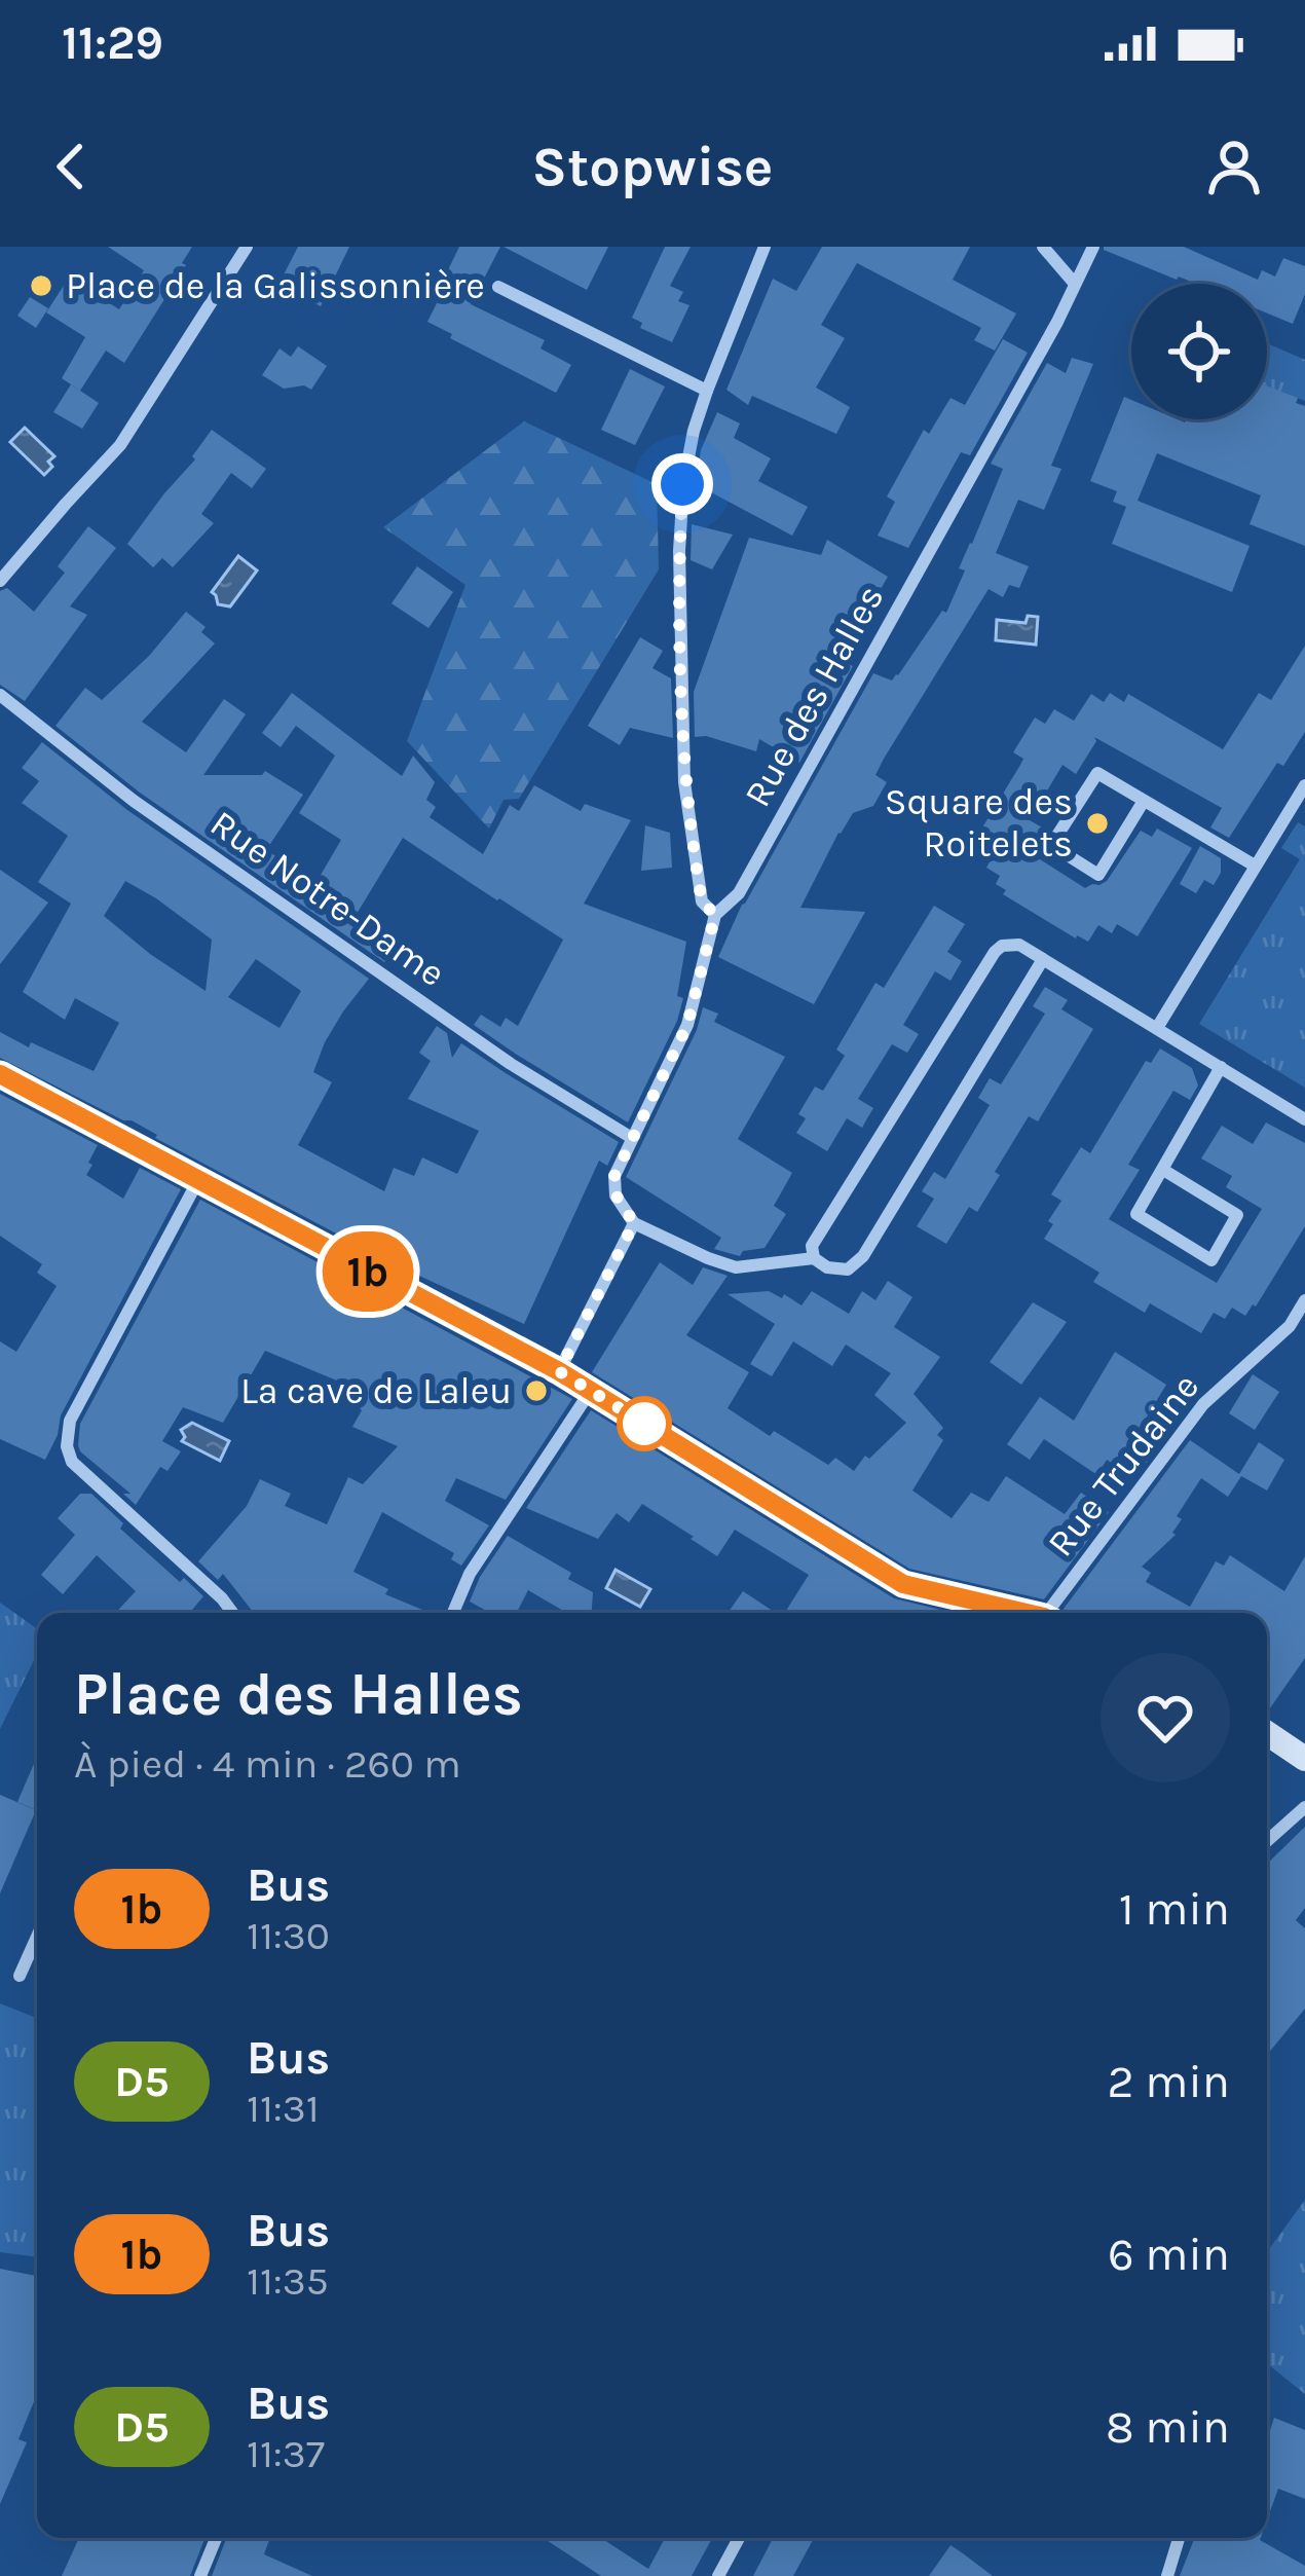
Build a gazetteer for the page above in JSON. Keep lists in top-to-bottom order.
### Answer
{
  "streets": {
    "street": ["Rue des Halles", "Rue Notre-Dame", "Rue Trudaine"]
  },
  "places": ["Place de la Galissonnière", "Square des Roitelets", "La cave de Laleu"],
  "lines": ["bus line 1b"],
  "page": {
    "status": "11:29",
    "header": "Stopwise",
    "on_map": "1b",
    "heading": ["Place des Halles", "À pied · 4 min · 260 m"],
    "list": [
      {
        "mark": "1b",
        "name": "Bus",
        "note": "11:30",
        "value": "1 min"
      },
      {
        "mark": "D5",
        "name": "Bus",
        "note": "11:31",
        "value": "2 min"
      },
      {
        "mark": "1b",
        "name": "Bus",
        "note": "11:35",
        "value": "6 min"
      },
      {
        "mark": "D5",
        "name": "Bus",
        "note": "11:37",
        "value": "8 min"
      }
    ]
  }
}
